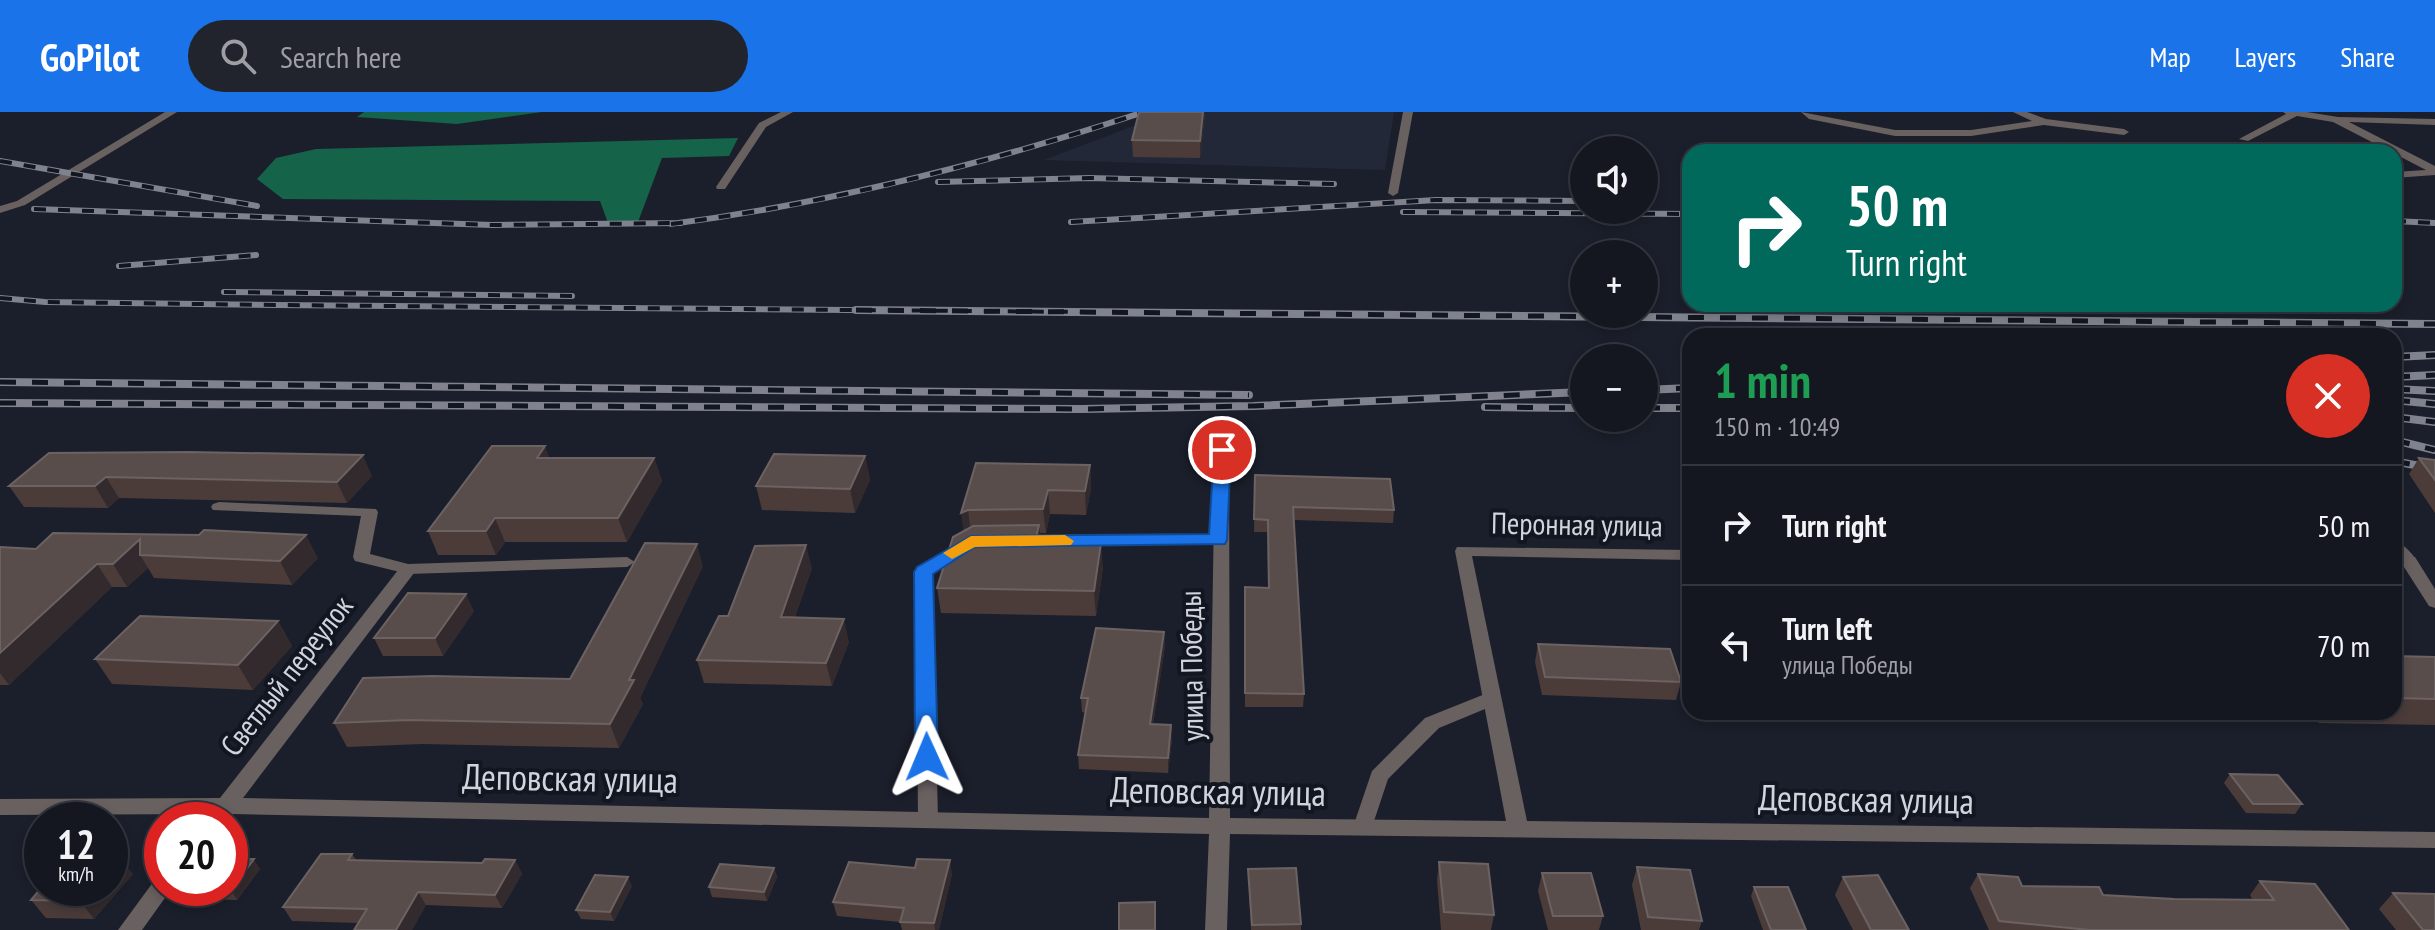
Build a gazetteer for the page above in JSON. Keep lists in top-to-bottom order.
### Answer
{
  "streets": {
    "street": [
      "Перонная улица",
      "улица Победы",
      "Светлый переулок",
      "Деповская улица"
    ]
  },
  "crossings": [
    ["улица Победы", "Деповская улица"]
  ],
  "page": {
    "header": "GoPilot",
    "search": "Search here",
    "nav": ["Map", "Layers", "Share"],
    "map_buttons": ["+", "−"],
    "turn": ["50 m", "Turn right"],
    "heading": ["1 min", "150 m · 10:49"],
    "list": [
      {
        "name": "Turn right",
        "value": "50 m"
      },
      {
        "name": "Turn left",
        "note": "улица Победы",
        "value": "70 m"
      }
    ],
    "speed": "12 km/h",
    "limit": "20"
  }
}
